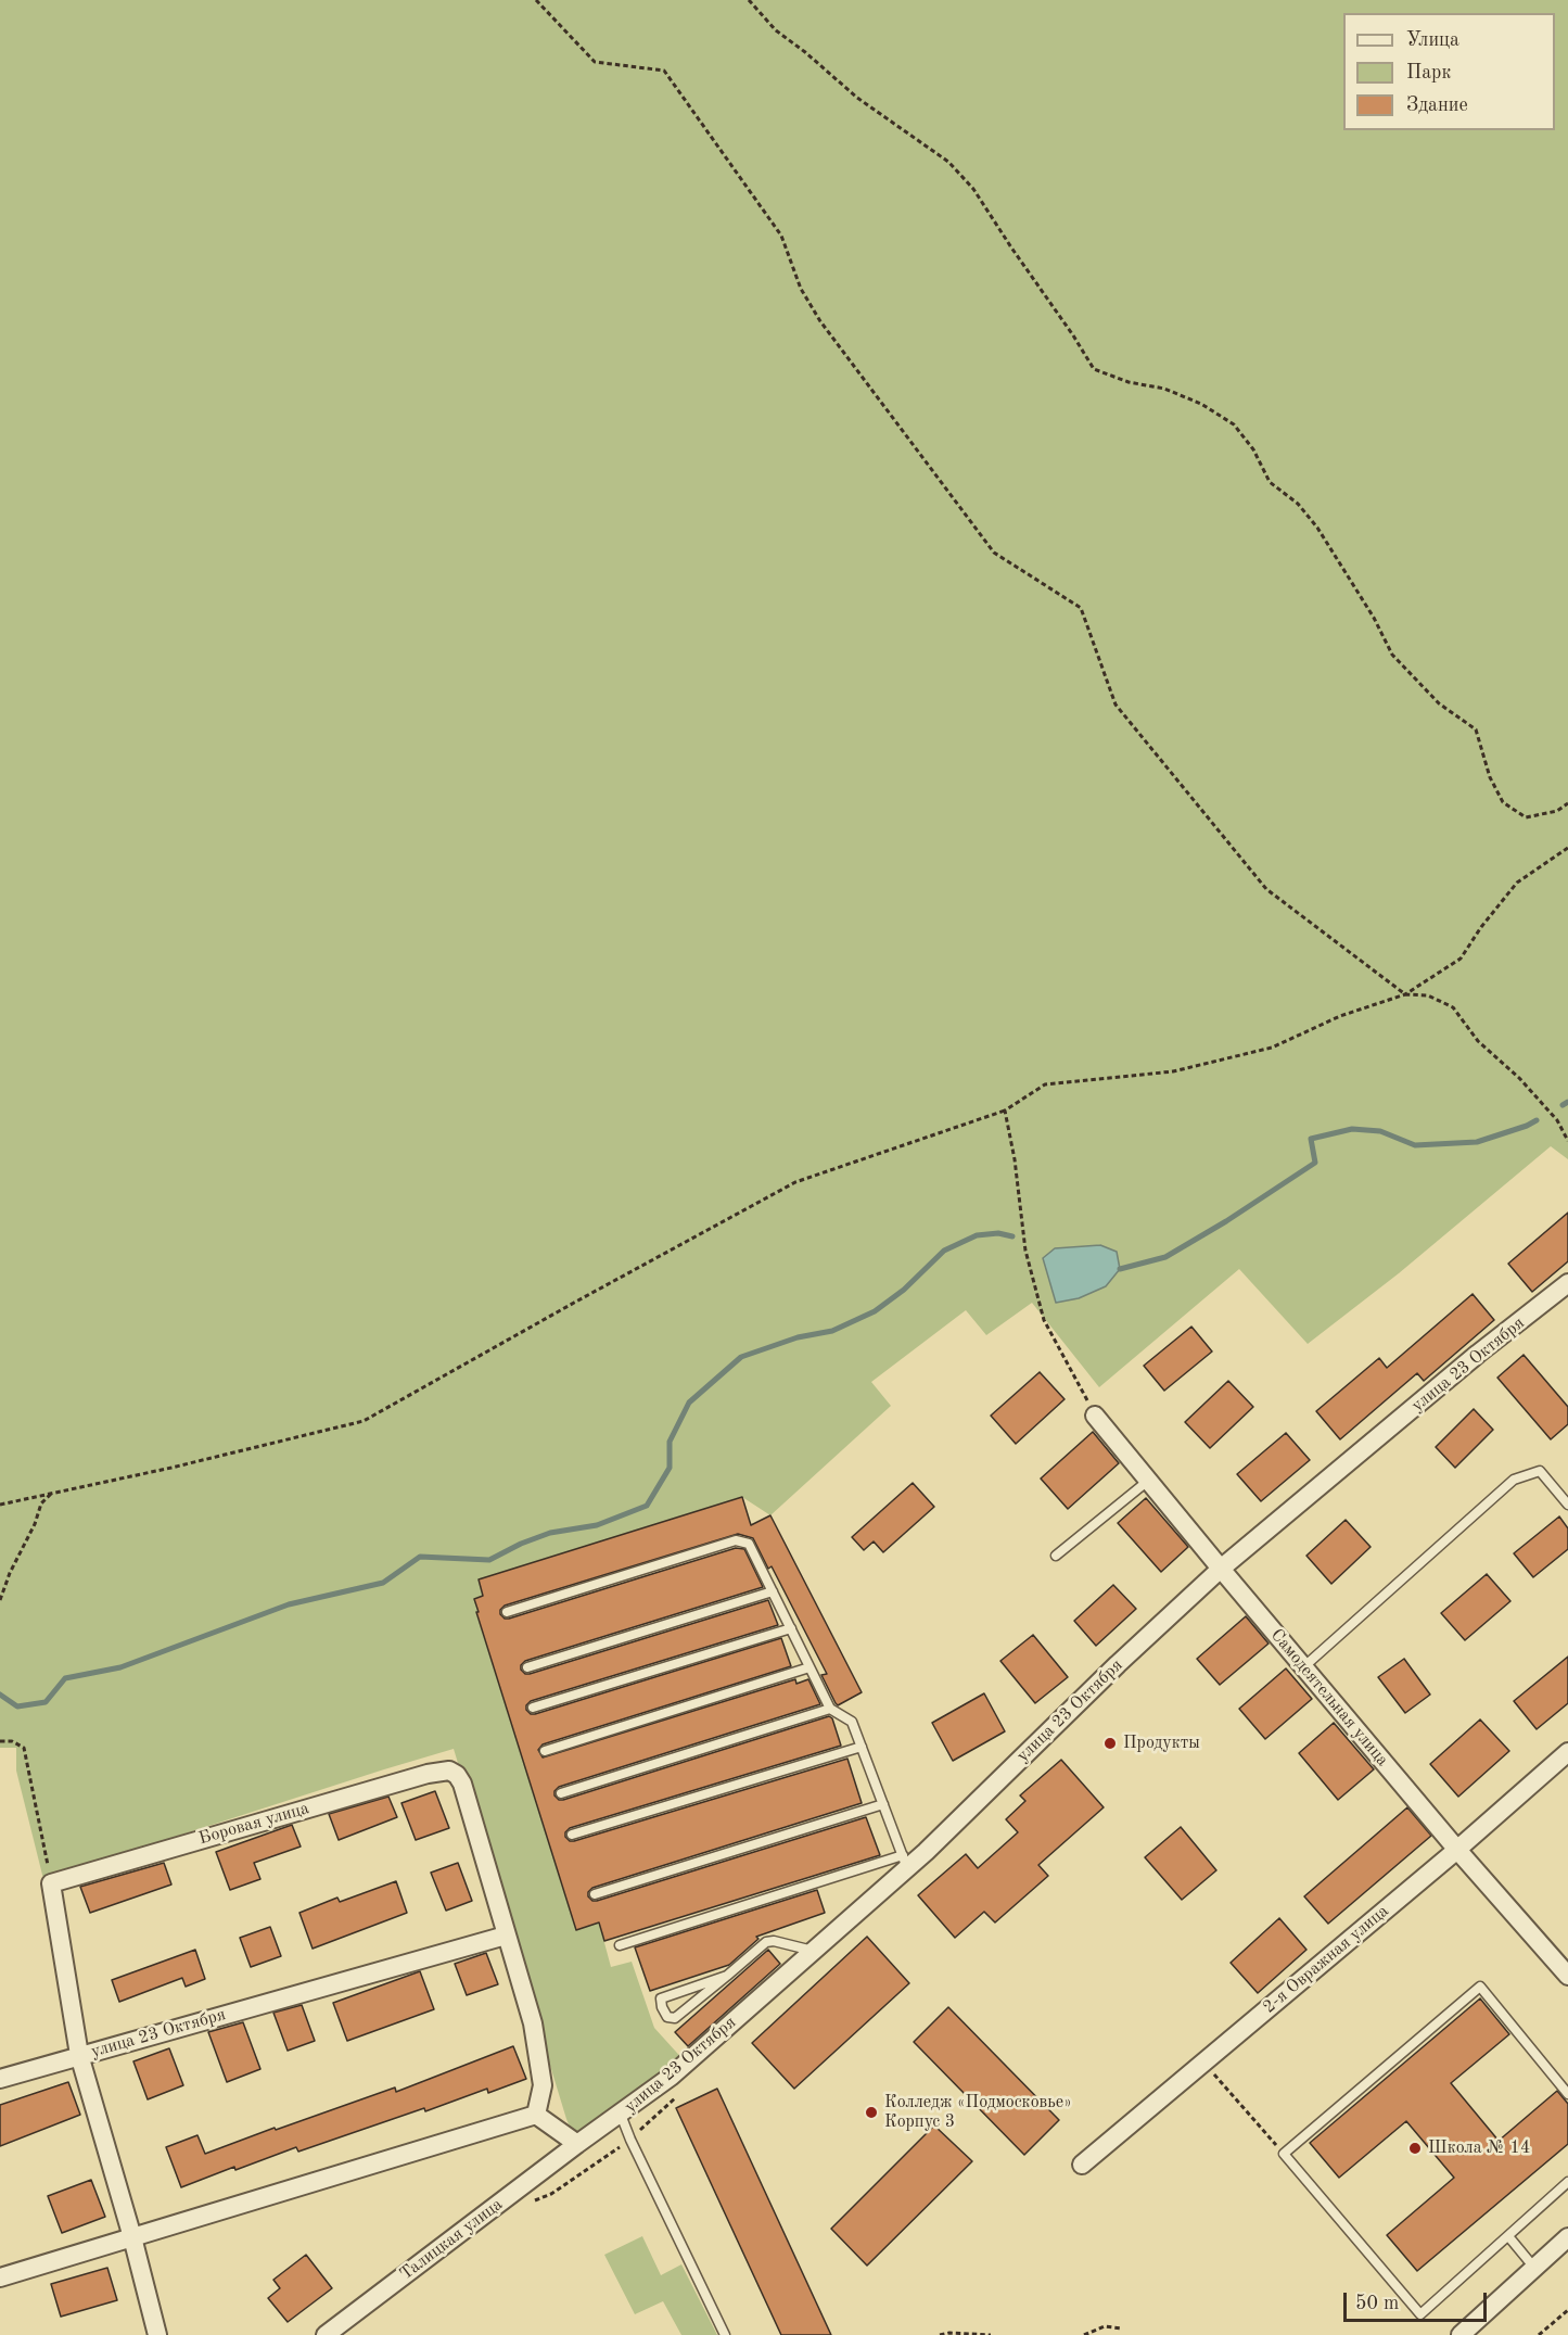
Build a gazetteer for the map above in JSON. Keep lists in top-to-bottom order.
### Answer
{
  "streets": {
    "street": [
      "улица 23 Октября",
      "Самодеятельная улица",
      "Боровая улица",
      "2-я Овражная улица",
      "Талицкая улица"
    ]
  },
  "crossings": [
    ["улица 23 Октября", "Самодеятельная улица"],
    ["улица 23 Октября", "Боровая улица"],
    ["улица 23 Октября", "Талицкая улица"],
    ["Самодеятельная улица", "2-я Овражная улица"]
  ],
  "places": ["Продукты", "Колледж «Подмосковье» Корпус 3", "Школа № 14"],
  "legend": ["Улица", "Парк", "Здание"],
  "scale_bar": "50 m"
}
